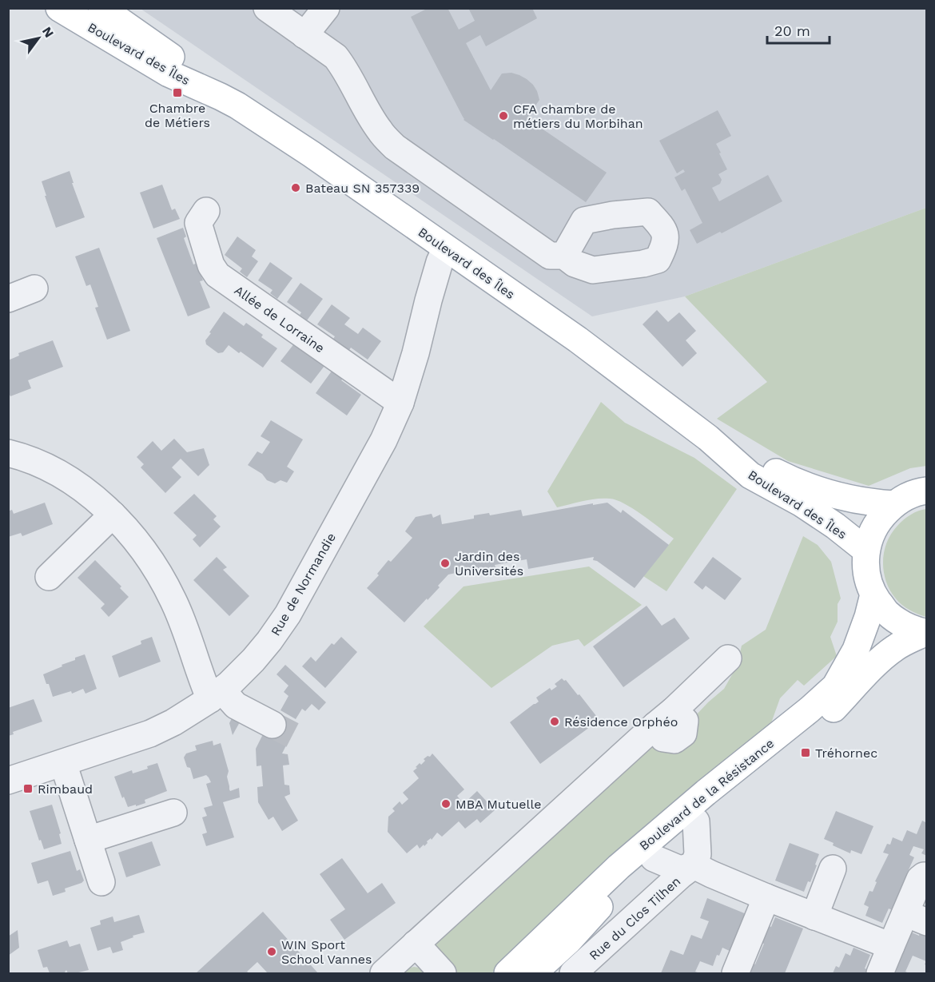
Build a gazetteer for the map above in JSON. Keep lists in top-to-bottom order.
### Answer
{
  "streets": {
    "main road": ["Boulevard des Îles", "Boulevard de la Résistance"],
    "street": ["Allée de Lorraine", "Rue de Normandie", "Rue du Clos Tilhen"]
  },
  "crossings": [
    ["Boulevard des Îles", "Rue de Normandie"],
    ["Allée de Lorraine", "Rue de Normandie"],
    ["Boulevard de la Résistance", "Rue du Clos Tilhen"]
  ],
  "places": {
    "transit": ["Chambre de Métiers", "Tréhornec", "Rimbaud"],
    "other": [
      "CFA chambre de métiers du Morbihan",
      "Bateau SN 357339",
      "Jardin des Universités",
      "Résidence Orphéo",
      "MBA Mutuelle",
      "WIN Sport School Vannes"
    ]
  },
  "scale_bar": "20 m",
  "north": "top right"
}
